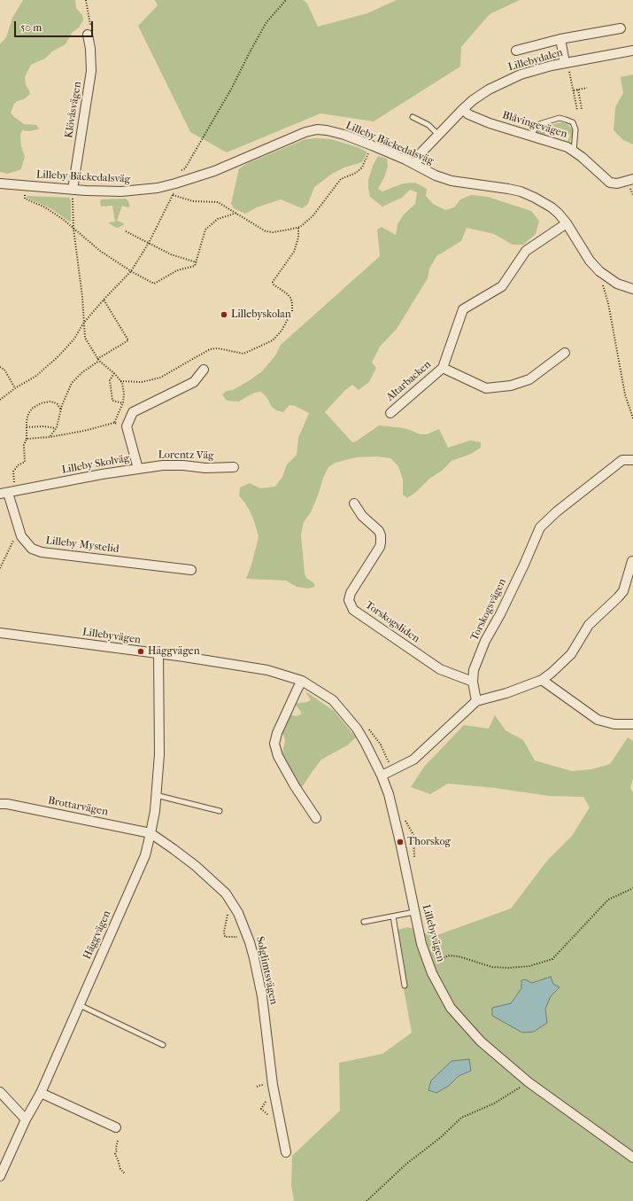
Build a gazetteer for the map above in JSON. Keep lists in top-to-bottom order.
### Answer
{
  "streets": {
    "street": [
      "Lillebydalen",
      "Klövåsvägen",
      "Blåvingevägen",
      "Lilleby Bäckedalsväg",
      "Altarbacken",
      "Lorentz Väg",
      "Lilleby Skolväg",
      "Lilleby Mystelid",
      "Torskogsvägen",
      "Torskogsliden",
      "Lillebyvägen",
      "Brottarvägen",
      "Häggvägen",
      "Solglimtsvägen"
    ]
  },
  "crossings": [
    ["Lillebydalen", "Blåvingevägen"],
    ["Lillebydalen", "Lilleby Bäckedalsväg"],
    ["Klövåsvägen", "Lilleby Bäckedalsväg"],
    ["Lilleby Bäckedalsväg", "Altarbacken"],
    ["Lorentz Väg", "Lilleby Skolväg"],
    ["Lilleby Skolväg", "Lilleby Mystelid"],
    ["Torskogsvägen", "Torskogsliden"],
    ["Lillebyvägen", "Häggvägen"],
    ["Brottarvägen", "Häggvägen"],
    ["Brottarvägen", "Solglimtsvägen"],
    ["Häggvägen", "Solglimtsvägen"]
  ],
  "places": ["Lillebyskolan", "Häggvägen", "Thorskog"],
  "scale_bar": "50 m"
}
